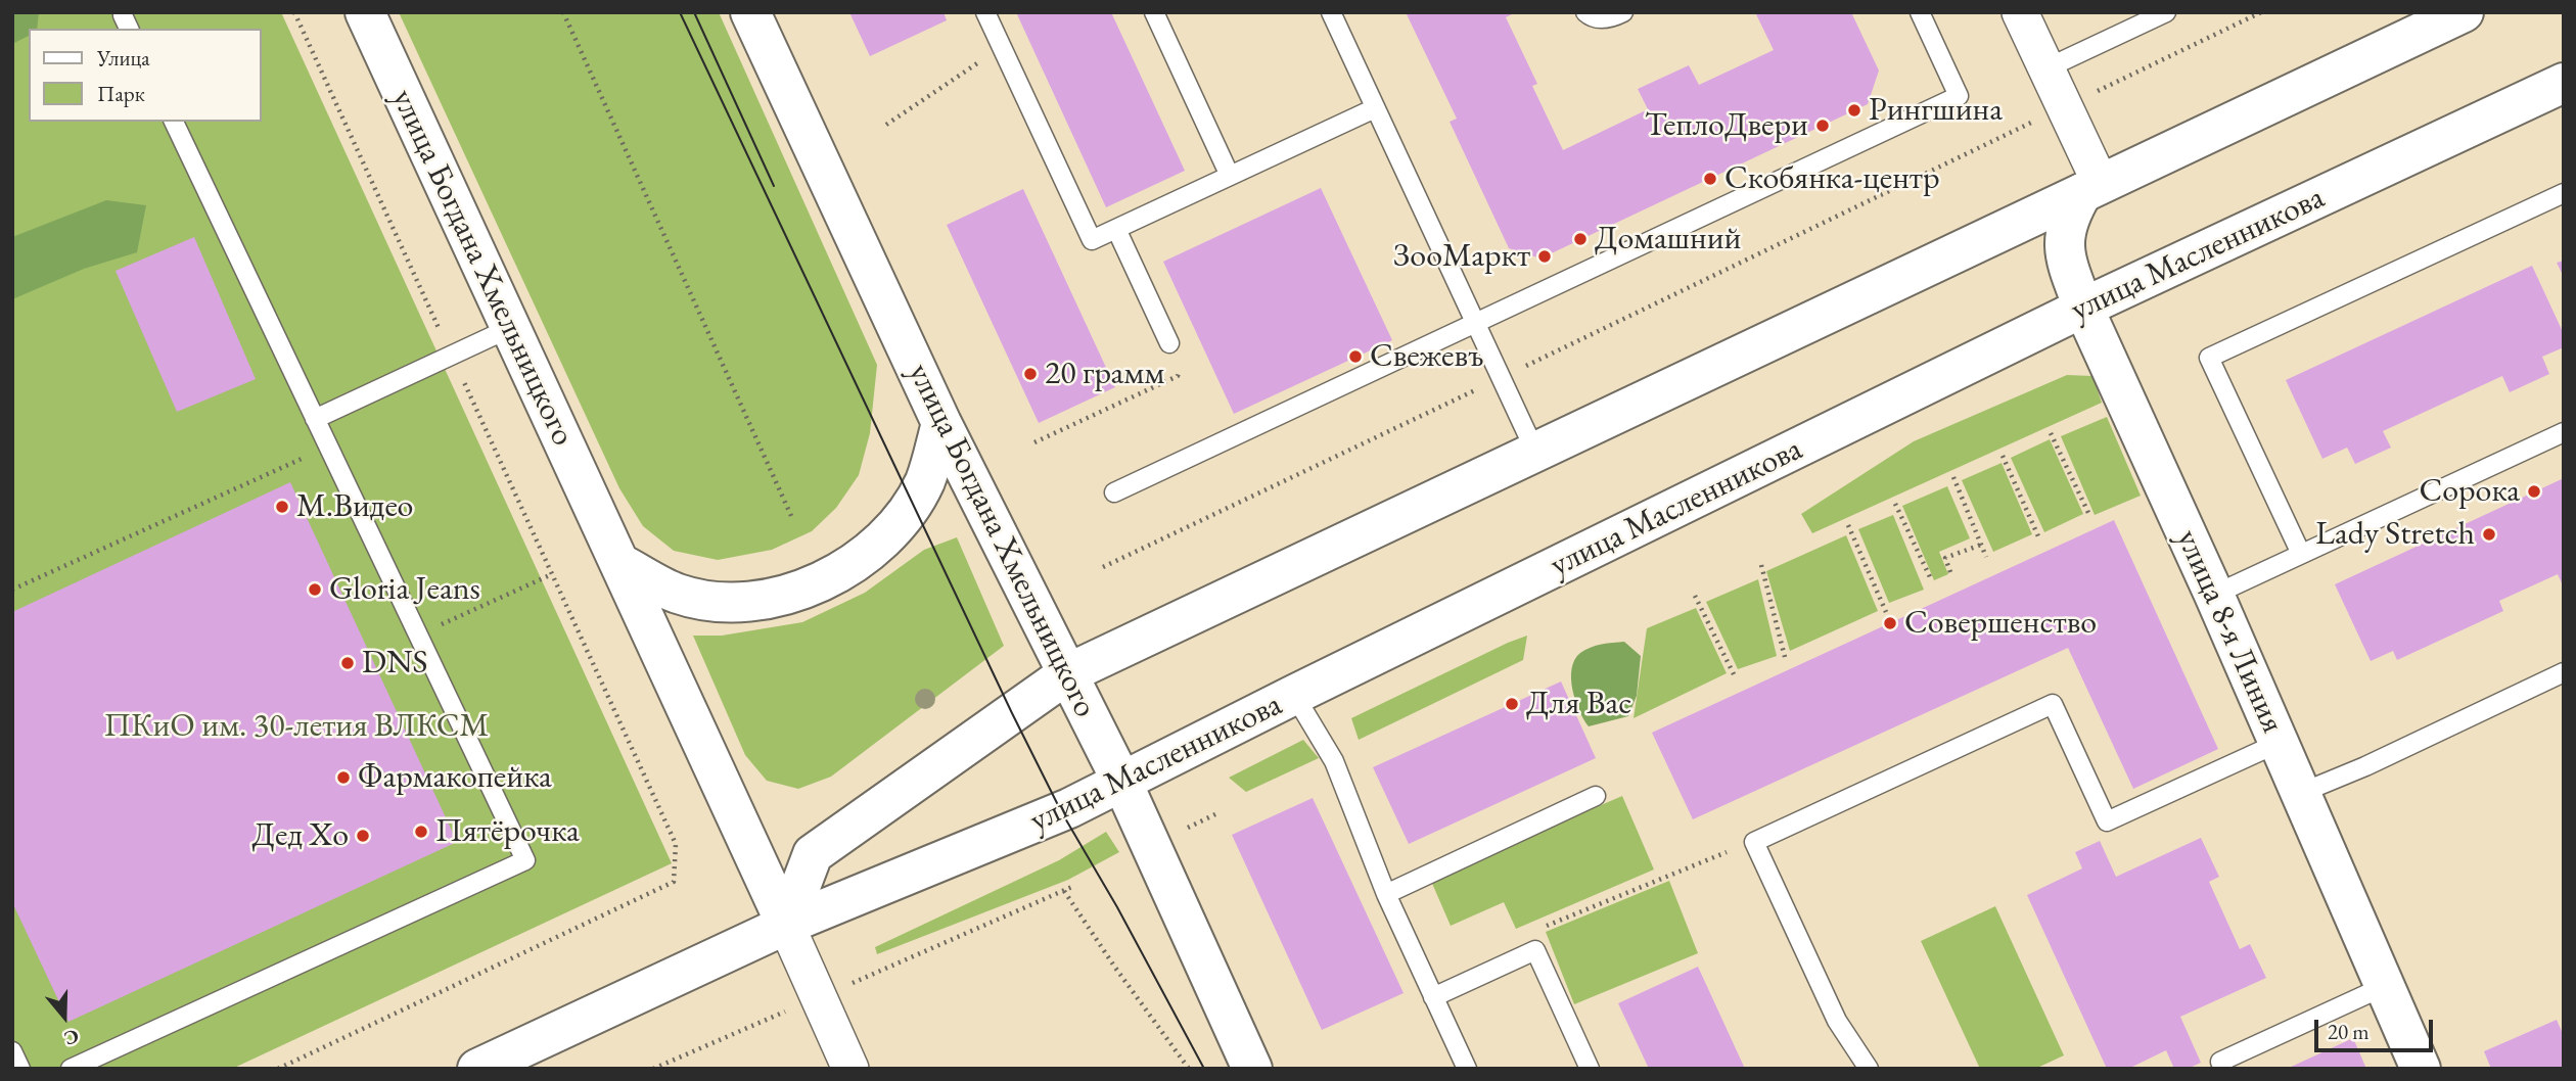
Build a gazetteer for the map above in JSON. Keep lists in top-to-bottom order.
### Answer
{
  "streets": {
    "main road": ["улица Масленникова", "улица Богдана Хмельницкого", "улица 8-я Линия"]
  },
  "crossings": [
    ["улица Масленникова", "улица Богдана Хмельницкого"],
    ["улица Масленникова", "улица 8-я Линия"]
  ],
  "parks": ["ПКиО им. 30-летия ВЛКСМ"],
  "places": [
    "Рингшина",
    "ТеплоДвери",
    "Скобянка-центр",
    "Домашний",
    "ЗооМаркт",
    "Свежевъ",
    "20 грамм",
    "Сорока",
    "М.Видео",
    "Lady Stretch",
    "Gloria Jeans",
    "Совершенство",
    "DNS",
    "Для Вас",
    "Фармакопейка",
    "Пятёрочка",
    "Дед Хо"
  ],
  "legend": ["Улица", "Парк"],
  "scale_bar": "20 m",
  "north": "bottom"
}
